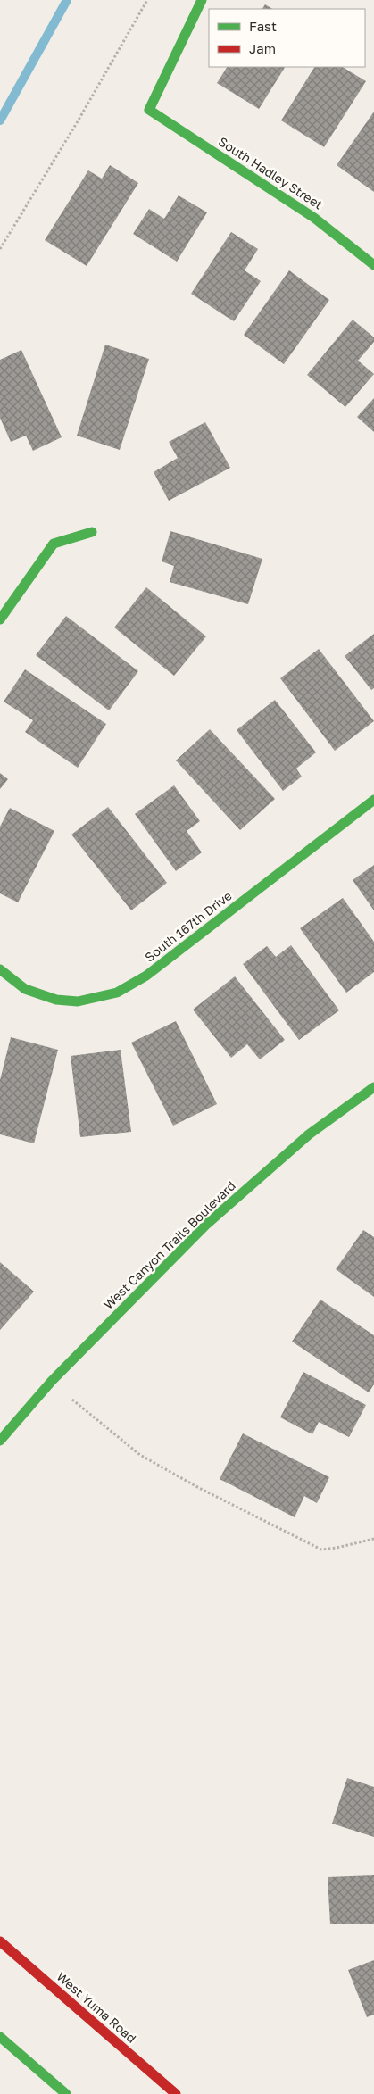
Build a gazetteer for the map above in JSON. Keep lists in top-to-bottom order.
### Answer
{
  "streets": {
    "street": [
      "South Hadley Street",
      "South 167th Drive",
      "West Canyon Trails Boulevard",
      "West Yuma Road"
    ]
  },
  "legend": ["Fast", "Jam"]
}
